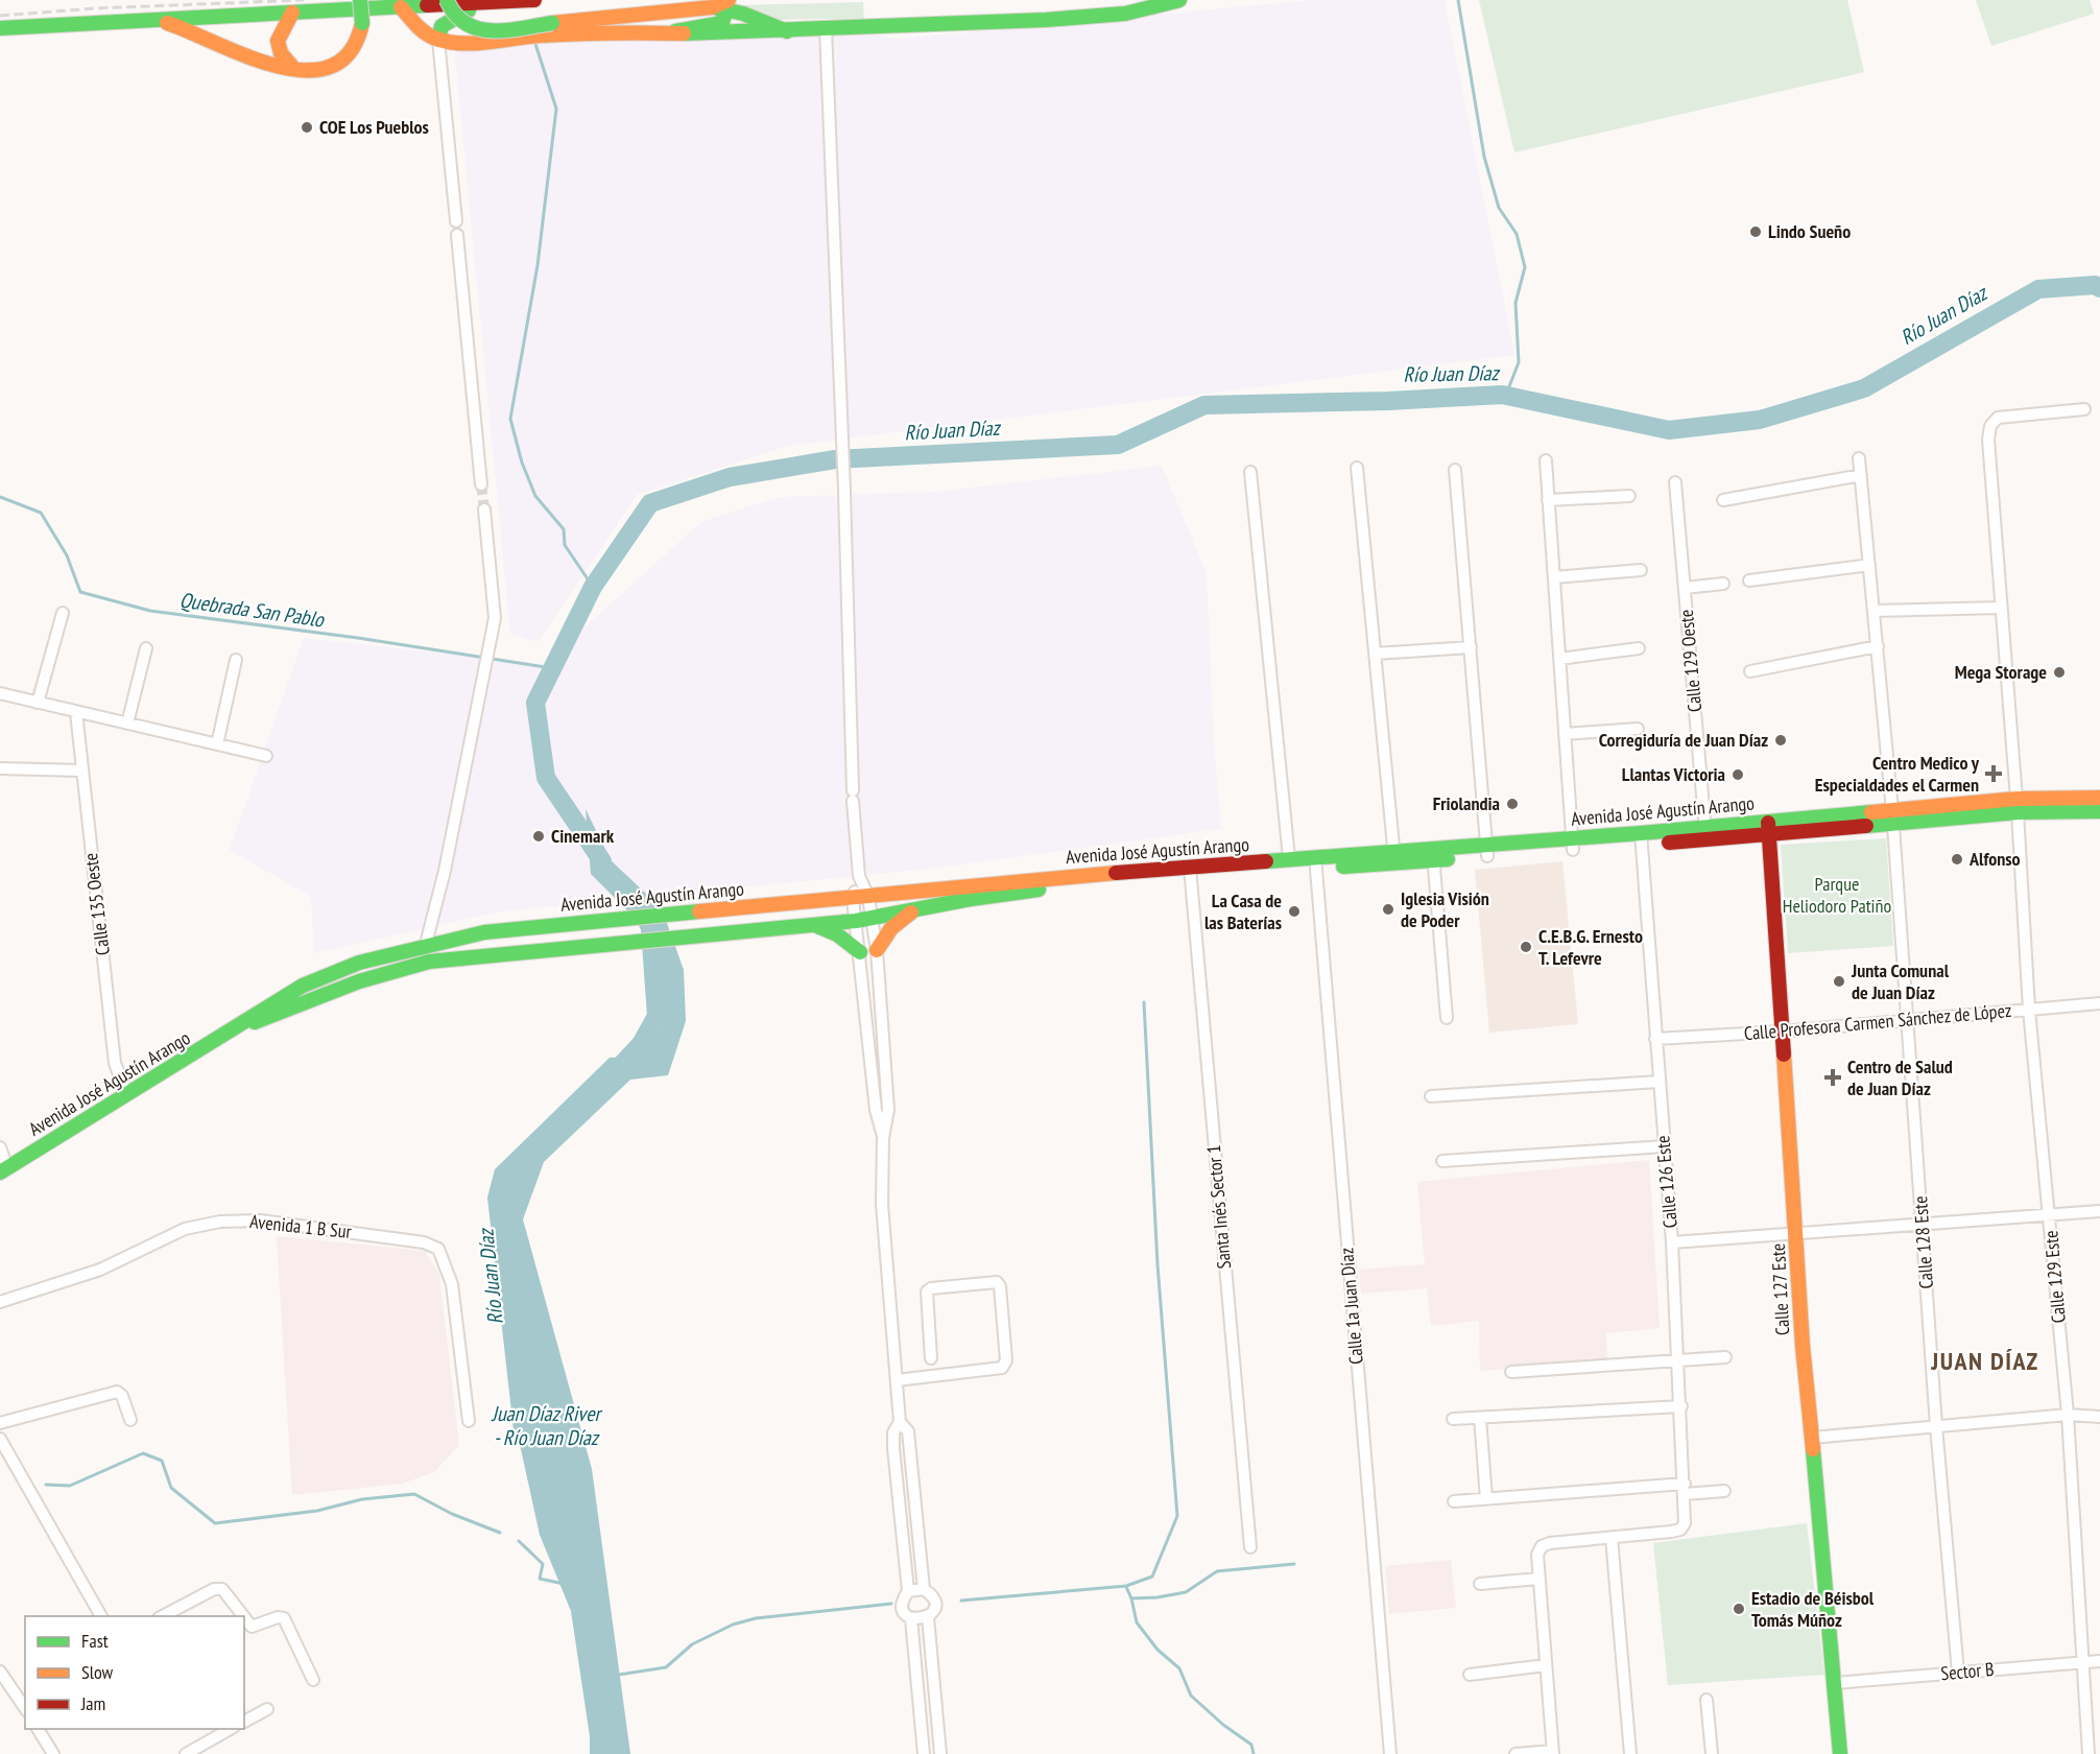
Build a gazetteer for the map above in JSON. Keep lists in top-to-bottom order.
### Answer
{
  "streets": {
    "main road": ["Avenida José Agustín Arango", "Calle 127 Este"],
    "street": [
      "Calle 129 Oeste",
      "Calle 135 Oeste",
      "Calle Profesora Carmen Sánchez de López",
      "Calle 126 Este",
      "Santa Inés Sector 1",
      "Avenida 1 B Sur",
      "Calle 128 Este",
      "Calle 129 Este",
      "Calle 1a Juan Díaz",
      "Sector B"
    ]
  },
  "crossings": [
    ["Calle 129 Oeste", "Avenida José Agustín Arango"],
    ["Avenida José Agustín Arango", "Calle 135 Oeste"],
    ["Avenida José Agustín Arango", "Calle 126 Este"],
    ["Avenida José Agustín Arango", "Santa Inés Sector 1"],
    ["Avenida José Agustín Arango", "Calle 128 Este"],
    ["Avenida José Agustín Arango", "Calle 129 Este"],
    ["Avenida José Agustín Arango", "Calle 127 Este"],
    ["Avenida José Agustín Arango", "Calle 1a Juan Díaz"],
    ["Calle Profesora Carmen Sánchez de López", "Calle 126 Este"],
    ["Calle Profesora Carmen Sánchez de López", "Calle 128 Este"],
    ["Calle Profesora Carmen Sánchez de López", "Calle 129 Este"],
    ["Calle Profesora Carmen Sánchez de López", "Calle 127 Este"],
    ["Calle 128 Este", "Sector B"],
    ["Calle 129 Este", "Sector B"],
    ["Calle 127 Este", "Sector B"]
  ],
  "districts": ["JUAN DÍAZ"],
  "water": ["Río Juan Díaz", "Quebrada San Pablo", "Juan Díaz River - Río Juan Díaz"],
  "parks": ["Parque Heliodoro Patiño"],
  "places": {
    "other": [
      "COE Los Pueblos",
      "Lindo Sueño",
      "Mega Storage",
      "Corregiduría de Juan Díaz",
      "Llantas Victoria",
      "Friolandia",
      "Cinemark",
      "Alfonso",
      "Iglesia Visión de Poder",
      "La Casa de las Baterías",
      "C.E.B.G. Ernesto T. Lefevre",
      "Junta Comunal de Juan Díaz",
      "Estadio de Béisbol Tomás Múñoz"
    ],
    "health": ["Centro Medico y Especialdades el Carmen", "Centro de Salud de Juan Díaz"]
  },
  "legend": ["Fast", "Slow", "Jam"]
}
